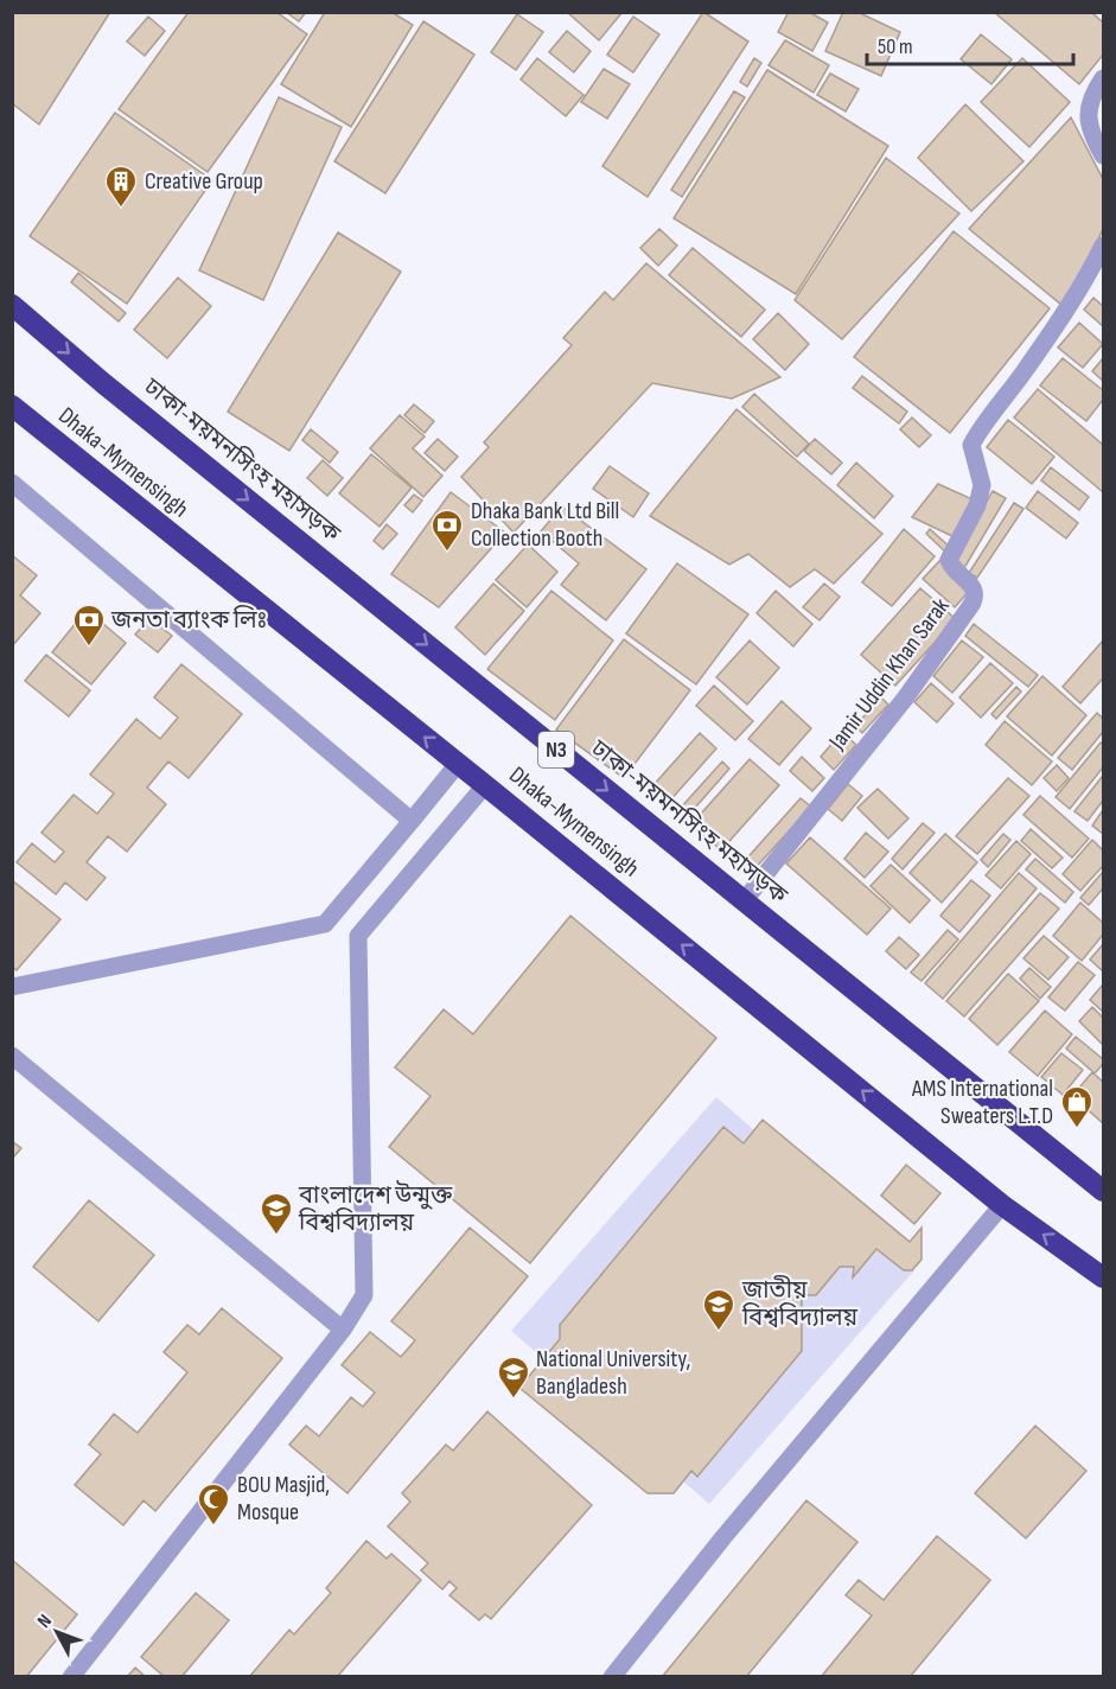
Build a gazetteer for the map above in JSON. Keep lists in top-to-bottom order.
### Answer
{
  "streets": {
    "highway": ["ঢাকা-ময়মনসিংহ মহাসড়ক", "Dhaka-Mymensingh", "N3"],
    "street": ["Jamir Uddin Khan Sarak"]
  },
  "crossings": [
    ["ঢাকা-ময়মনসিংহ মহাসড়ক", "Jamir Uddin Khan Sarak"]
  ],
  "one_way": ["ঢাকা-ময়মনসিংহ মহাসড়ক", "Dhaka-Mymensingh"],
  "places": {
    "building": ["Creative Group"],
    "bank": ["Dhaka Bank Ltd Bill Collection Booth", "জনতা ব্যাংক লিঃ"],
    "shop": ["AMS International Sweaters L.T.D"],
    "school or university": ["বাংলাদেশ উন্মুক্ত বিশ্ববিদ্যালয়", "জাতীয় বিশ্ববিদ্যালয়", "National University, Bangladesh"],
    "mosque": ["BOU Masjid, Mosque"]
  },
  "scale_bar": "50 m",
  "north": "top left"
}
